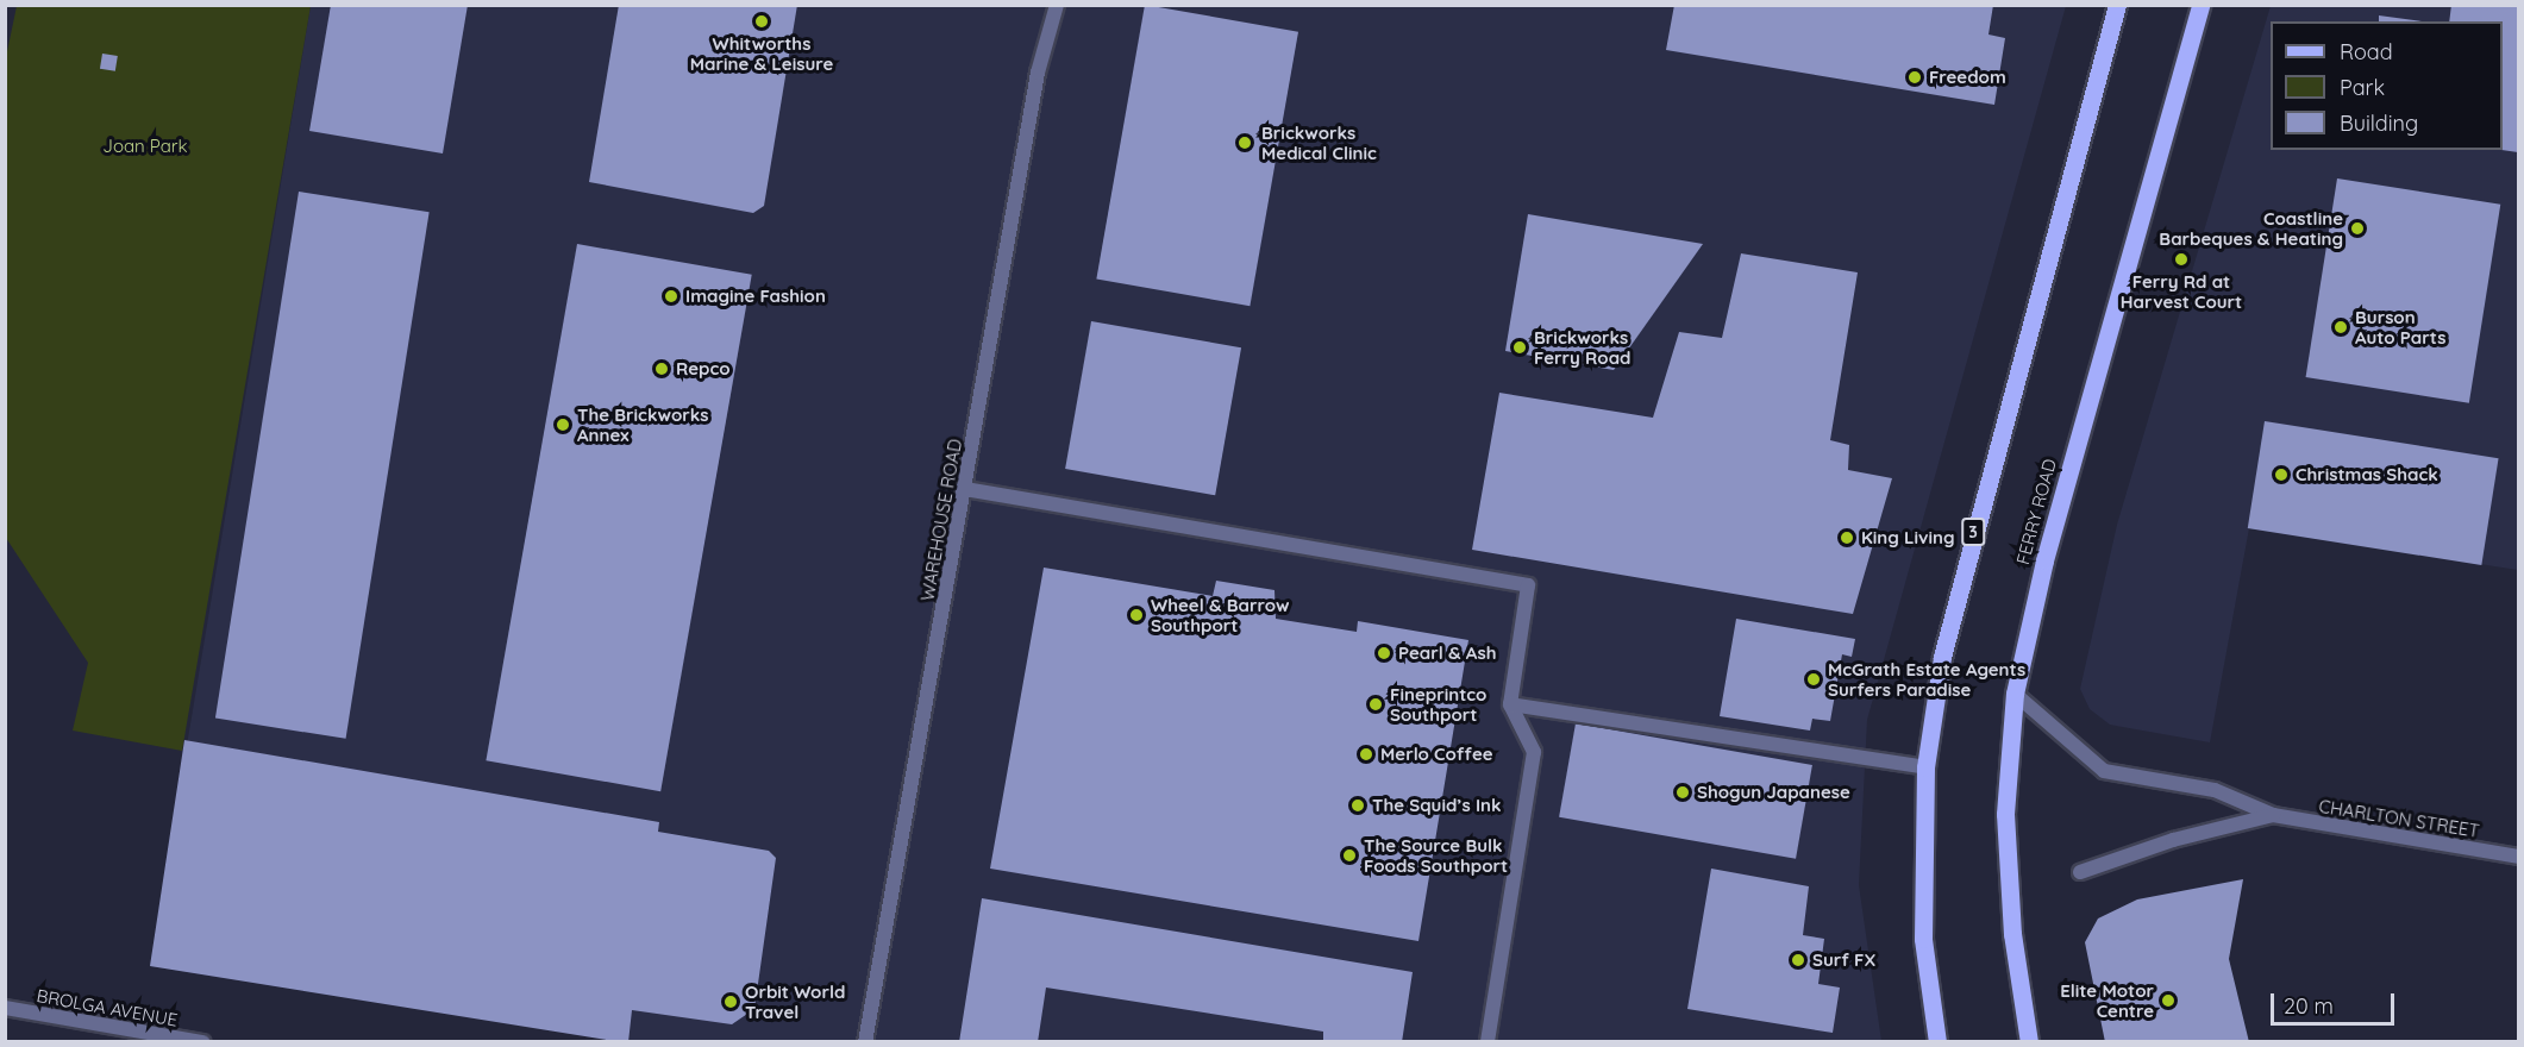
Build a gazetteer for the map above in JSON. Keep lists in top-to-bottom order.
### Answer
{
  "streets": {
    "main road": ["FERRY ROAD", "3"],
    "street": ["WAREHOUSE ROAD", "CHARLTON STREET", "BROLGA AVENUE"]
  },
  "crossings": [
    ["FERRY ROAD", "CHARLTON STREET"]
  ],
  "parks": ["Joan Park"],
  "places": [
    "Whitworths Marine & Leisure",
    "Freedom",
    "Brickworks Medical Clinic",
    "Coastline Barbeques & Heating",
    "Ferry Rd at Harvest Court",
    "Imagine Fashion",
    "Burson Auto Parts",
    "Brickworks Ferry Road",
    "Repco",
    "The Brickworks Annex",
    "Christmas Shack",
    "King Living",
    "Wheel & Barrow Southport",
    "Pearl & Ash",
    "McGrath Estate Agents Surfers Paradise",
    "Fineprintco Southport",
    "Merlo Coffee",
    "Shogun Japanese",
    "The Squid’s Ink",
    "The Source Bulk Foods Southport",
    "Surf FX",
    "Elite Motor Centre",
    "Orbit World Travel"
  ],
  "legend": ["Road", "Park", "Building"],
  "scale_bar": "20 m"
}
